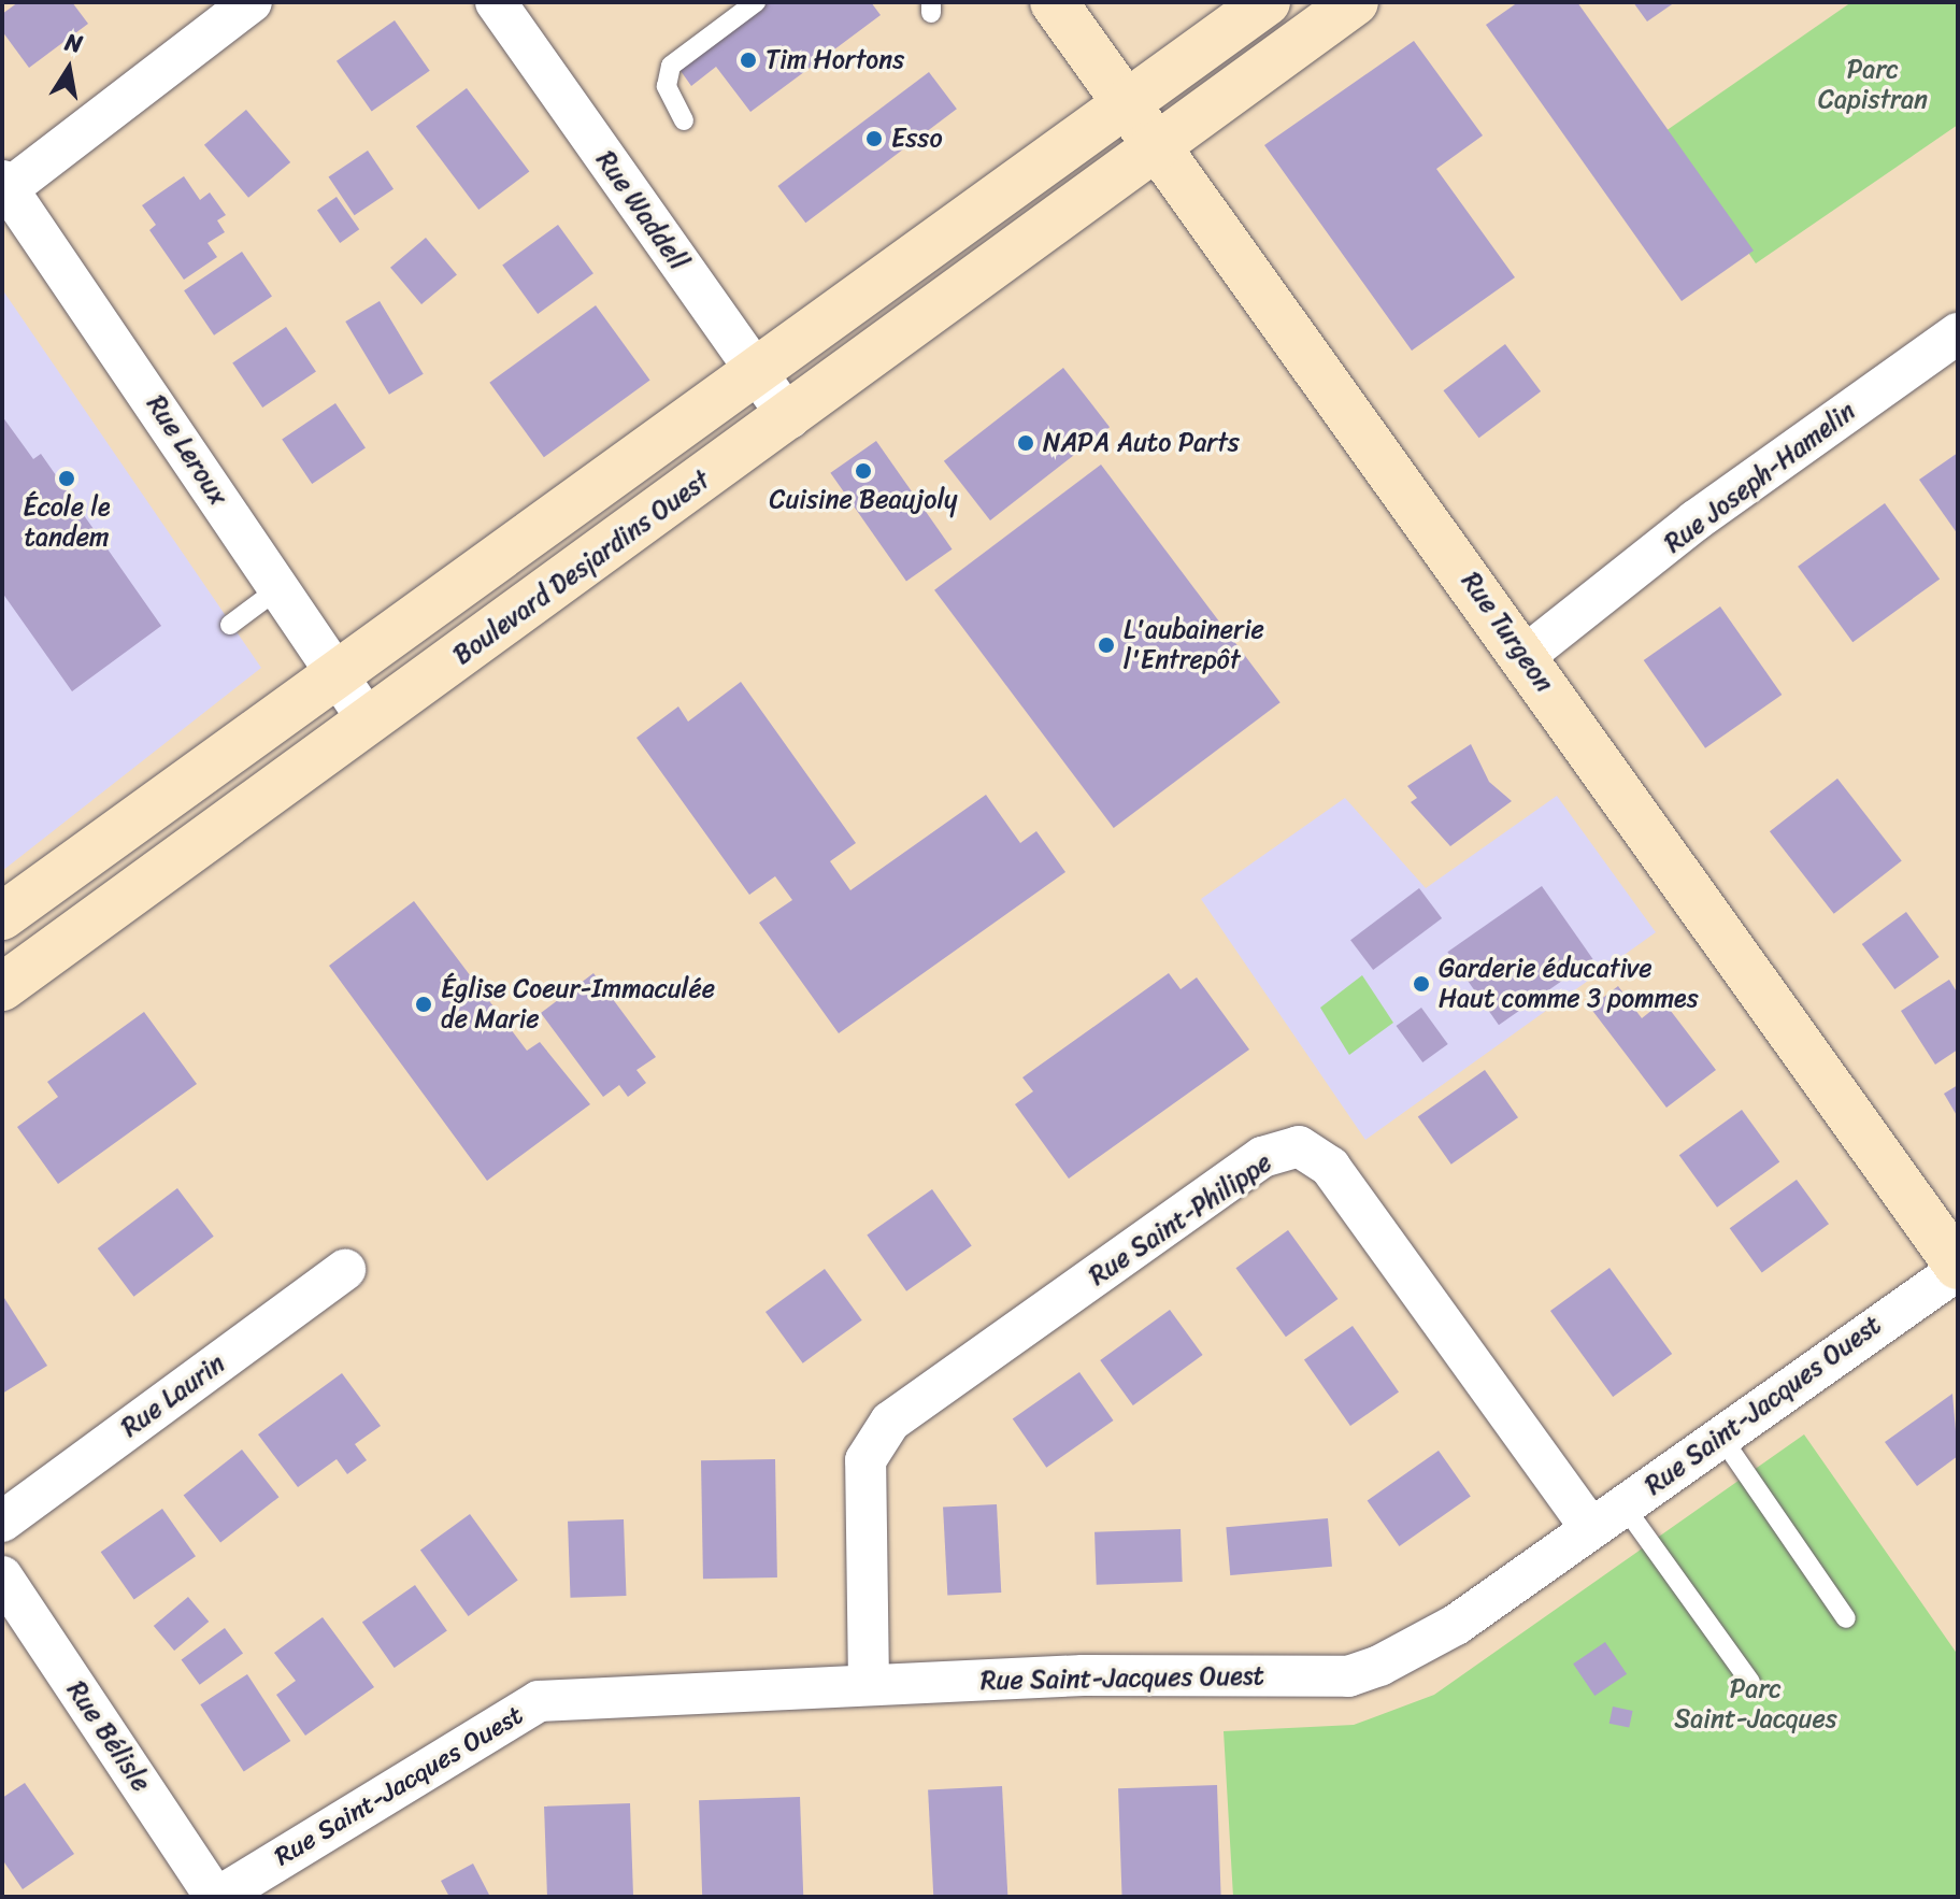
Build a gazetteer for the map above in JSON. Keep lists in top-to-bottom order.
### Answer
{
  "streets": {
    "street": [
      "Rue Waddell",
      "Rue Leroux",
      "Rue Joseph-Hamelin",
      "Boulevard Desjardins Ouest",
      "Rue Turgeon",
      "Rue Saint-Philippe",
      "Rue Laurin",
      "Rue Saint-Jacques Ouest",
      "Rue Bélisle"
    ]
  },
  "crossings": [
    ["Rue Waddell", "Boulevard Desjardins Ouest"],
    ["Rue Leroux", "Boulevard Desjardins Ouest"],
    ["Rue Joseph-Hamelin", "Rue Turgeon"],
    ["Boulevard Desjardins Ouest", "Rue Turgeon"],
    ["Rue Turgeon", "Rue Saint-Jacques Ouest"],
    ["Rue Saint-Philippe", "Rue Saint-Jacques Ouest"],
    ["Rue Saint-Jacques Ouest", "Rue Bélisle"]
  ],
  "parks": ["Parc Capistran", "Parc Saint-Jacques"],
  "places": [
    "Tim Hortons",
    "Esso",
    "NAPA Auto Parts",
    "Cuisine Beaujoly",
    "École le tandem",
    "L'aubainerie l'Entrepôt",
    "Garderie éducative Haut comme 3 pommes",
    "Église Coeur-Immaculée de Marie"
  ],
  "north": "top"
}
